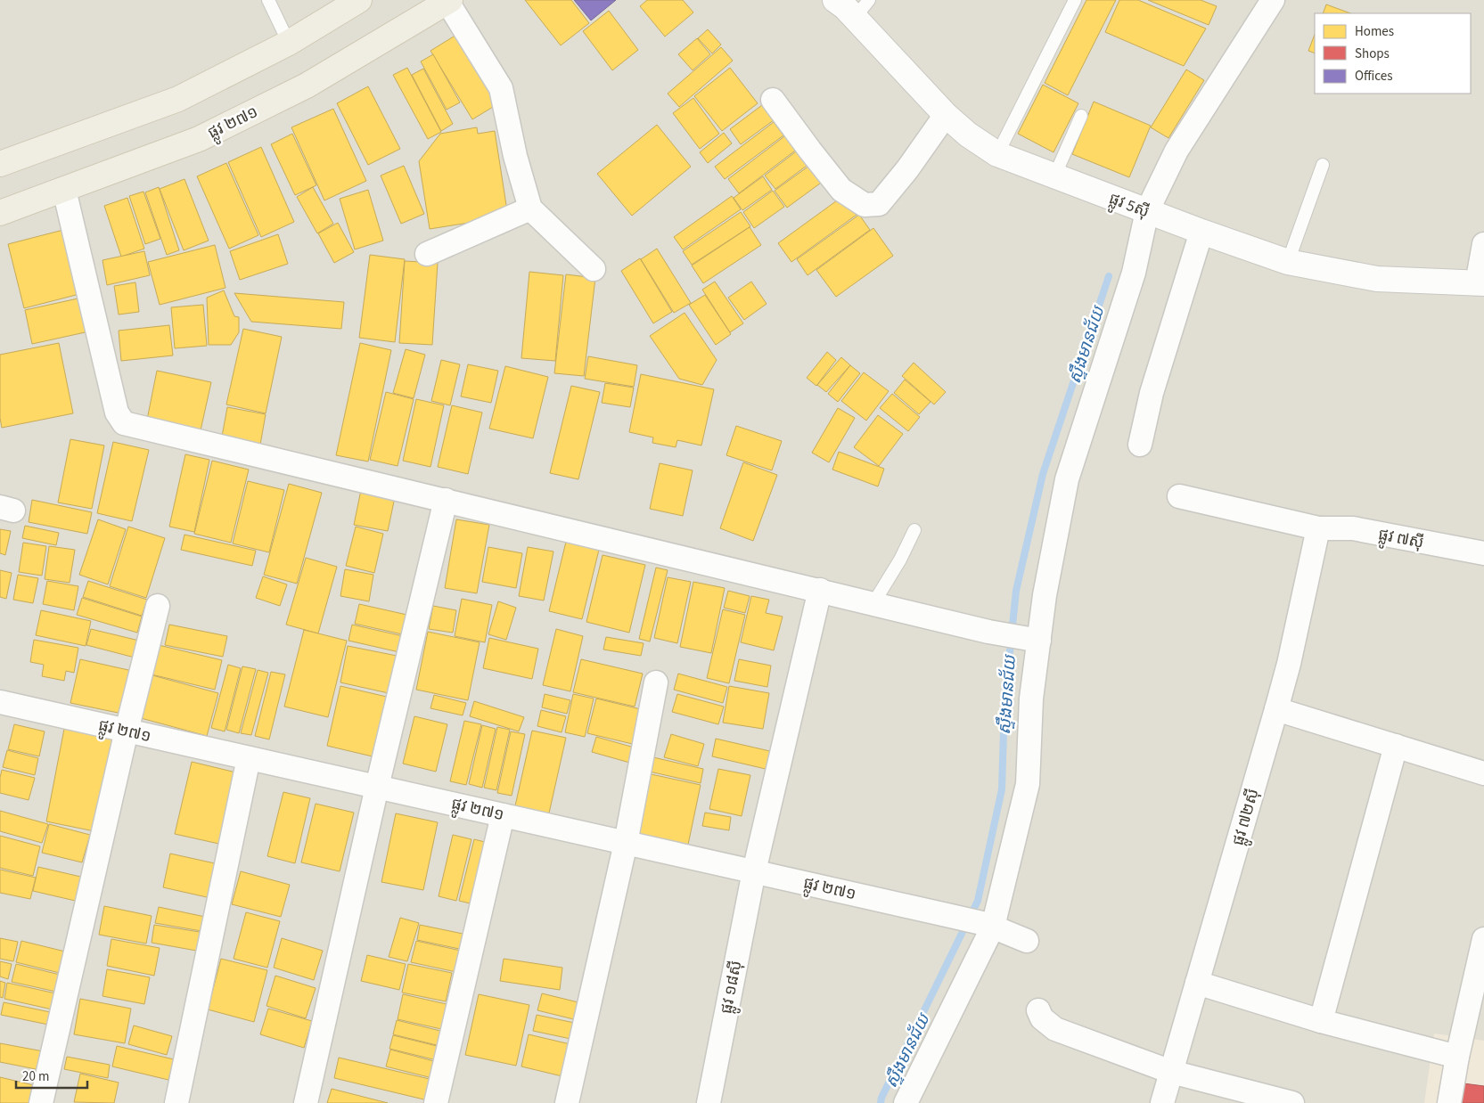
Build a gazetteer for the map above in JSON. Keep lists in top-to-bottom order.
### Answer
{
  "streets": {
    "main road": ["ផ្លូវ ២៧១"],
    "street": [
      "ផ្លូវ 5ស៊ី",
      "ផ្លូវ ៧ស៊ី",
      "ផ្លូវ ៧២ស៊ី",
      "ផ្លូវ ១៨ស៊ី"
    ]
  },
  "crossings": [
    ["ផ្លូវ ២៧១", "ផ្លូវ ១៨ស៊ី"],
    ["ផ្លូវ ៧ស៊ី", "ផ្លូវ ៧២ស៊ី"]
  ],
  "water": ["ស្ទឹងមានជ័យ"],
  "legend": ["Homes", "Shops", "Offices"],
  "scale_bar": "20 m"
}
